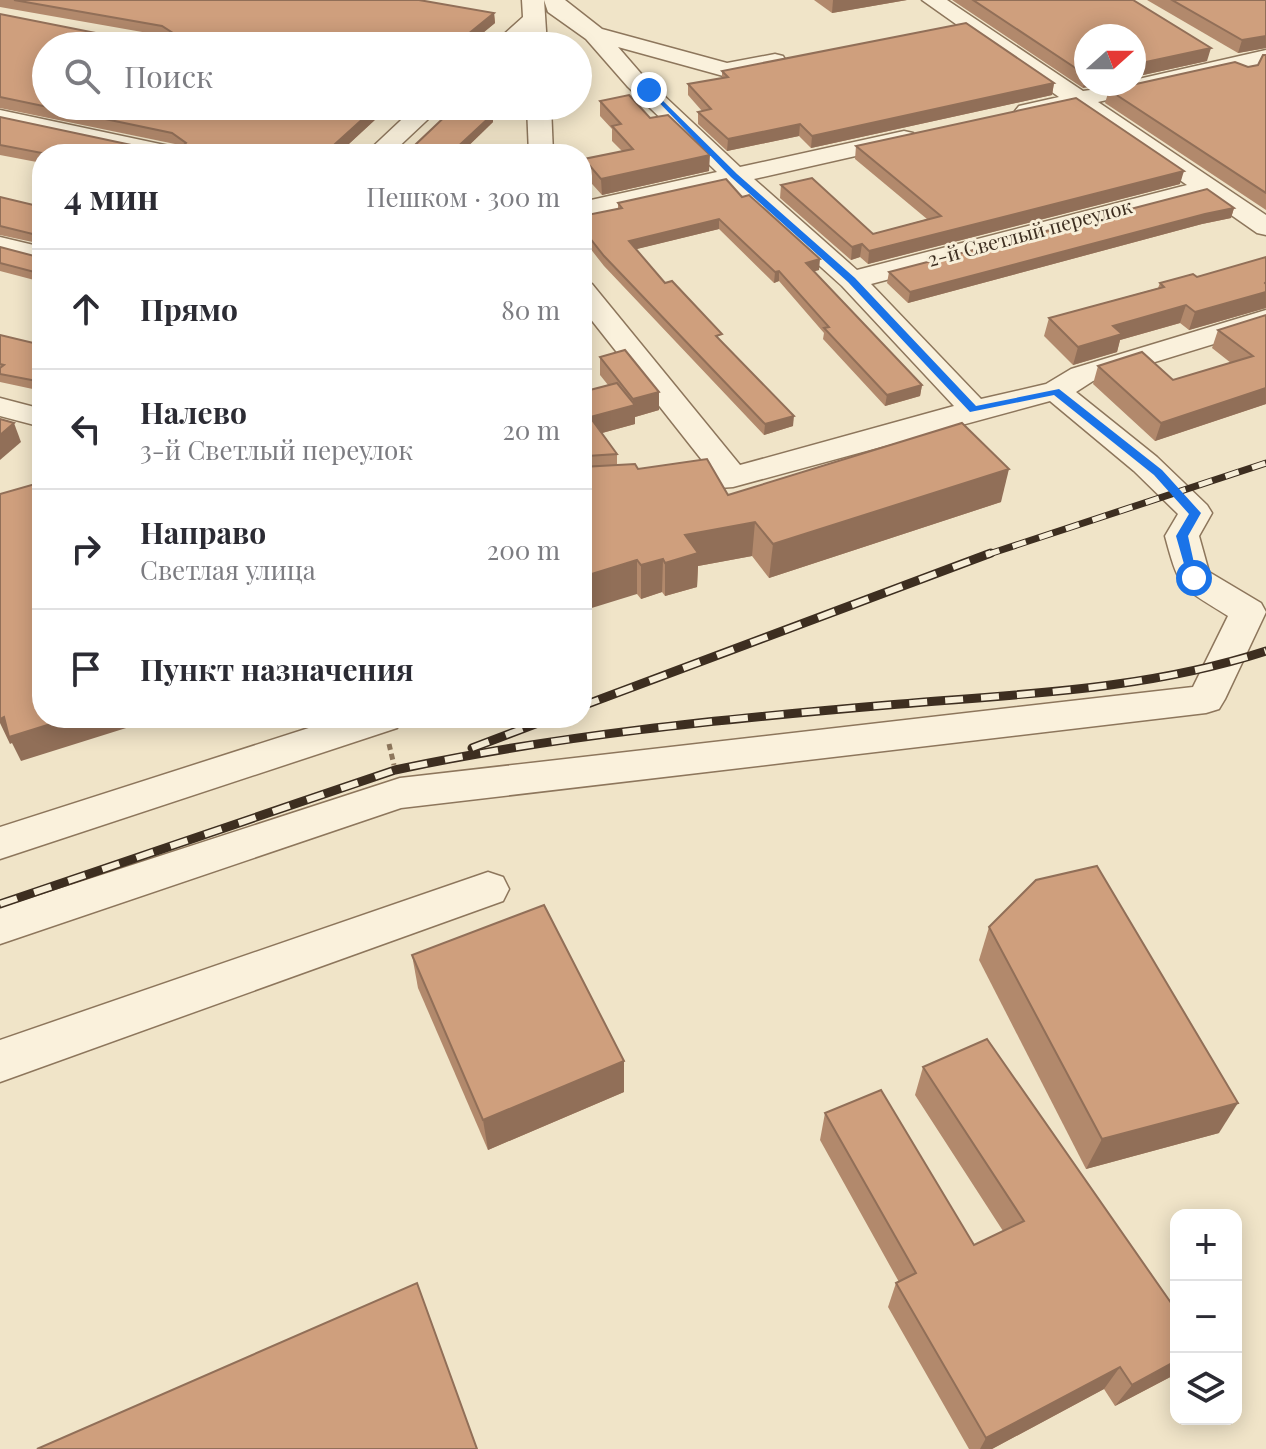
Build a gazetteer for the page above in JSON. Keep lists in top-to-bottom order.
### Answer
{
  "streets": {
    "street": ["2-й Светлый переулок"]
  },
  "north": "right",
  "page": {
    "search": "Поиск",
    "heading": ["4 мин", "Пешком · 300 m"],
    "list": [
      ["Прямо", "80 m"],
      ["Налево", "3-й Светлый переулок", "20 m"],
      ["Направо", "Светлая улица", "200 m"],
      "Пункт назначения"
    ],
    "map_buttons": ["+", "−"]
  }
}
